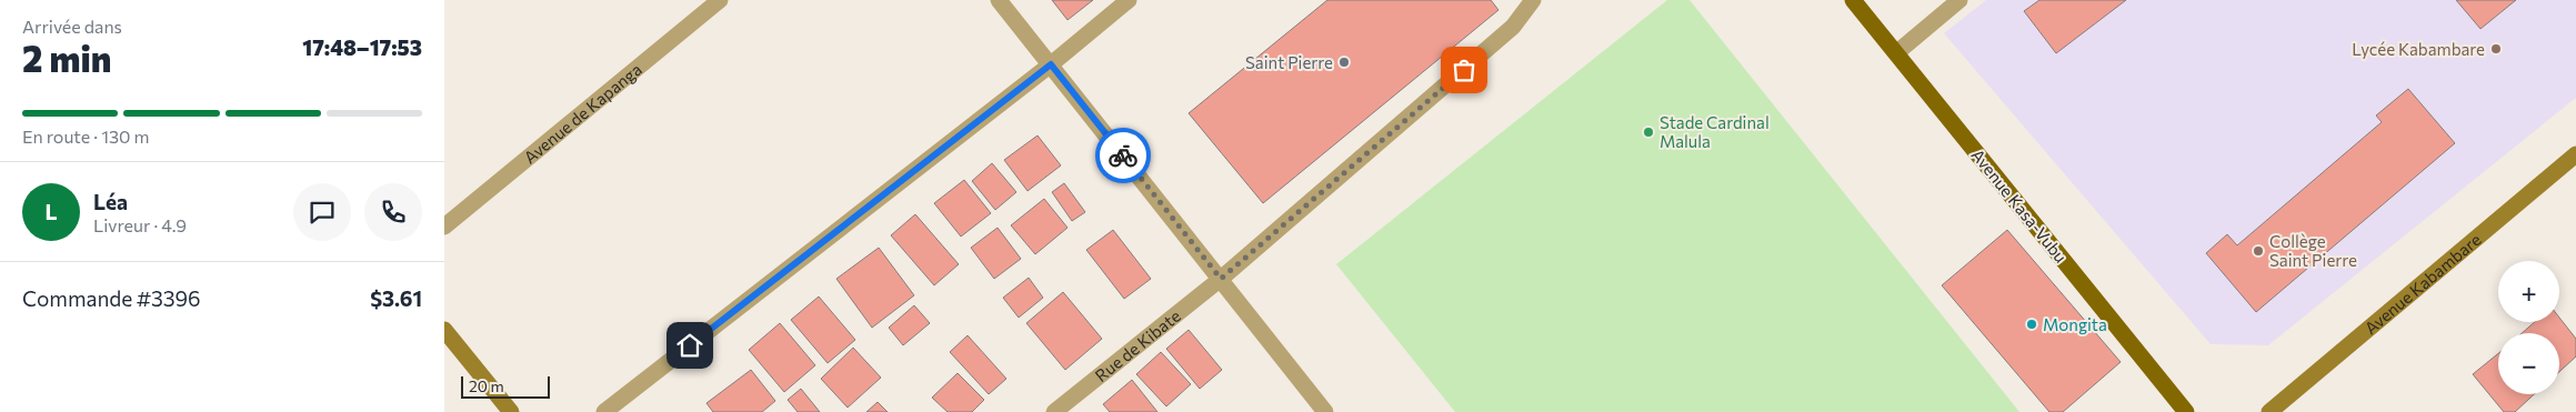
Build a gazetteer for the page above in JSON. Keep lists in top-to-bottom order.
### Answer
{
  "streets": {
    "main road": ["Avenue Kasa-Vubu", "Avenue Kabambare"],
    "street": ["Avenue de Kapanga", "Rue de Kibate"]
  },
  "places": [
    "Lycée Kabambare",
    "Saint Pierre",
    "Stade Cardinal Malula",
    "Collège Saint Pierre",
    "Mongita"
  ],
  "scale_bar": "20 m",
  "page": {
    "heading": ["2 min", "Arrivée dans", "17:48–17:53"],
    "panel": [
      "Léa",
      "Livreur · 4.9",
      "Commande #3396",
      "$3.61"
    ],
    "bar": "En route · 130 m",
    "round": "L",
    "map_buttons": ["+", "−"],
    "scale": "20 m"
  }
}
